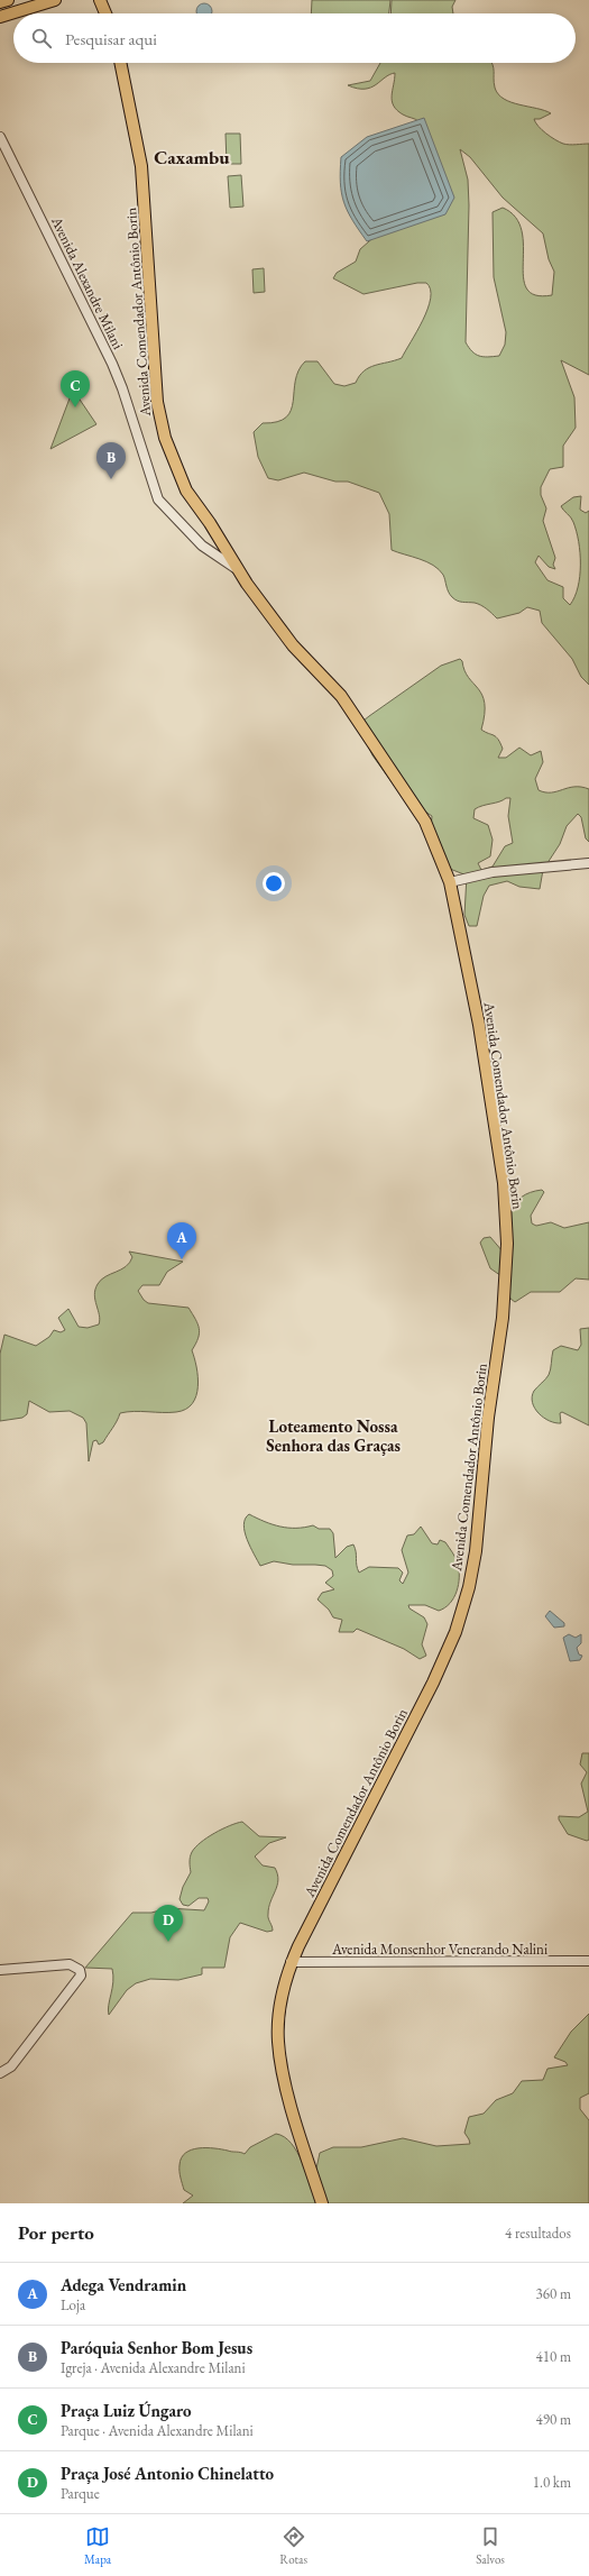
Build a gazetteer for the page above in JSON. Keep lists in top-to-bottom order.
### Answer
{
  "streets": {
    "main road": ["Avenida Comendador Antônio Borin"],
    "street": ["Avenida Alexandre Milani", "Avenida Monsenhor Venerando Nalini"]
  },
  "crossings": [
    ["Avenida Alexandre Milani", "Avenida Comendador Antônio Borin"],
    ["Avenida Comendador Antônio Borin", "Avenida Monsenhor Venerando Nalini"]
  ],
  "districts": ["Caxambu", "Loteamento Nossa Senhora das Graças"],
  "page": {
    "search": "Pesquisar aqui",
    "pins": [
      "C",
      "B",
      "A",
      "D"
    ],
    "heading": ["Por perto", "4 resultados"],
    "list": [
      {
        "mark": "A",
        "name": "Adega Vendramin",
        "note": "Loja",
        "value": "360 m"
      },
      {
        "mark": "B",
        "name": "Paróquia Senhor Bom Jesus",
        "note": "Igreja · Avenida Alexandre Milani",
        "value": "410 m"
      },
      {
        "mark": "C",
        "name": "Praça Luiz Úngaro",
        "note": "Parque · Avenida Alexandre Milani",
        "value": "490 m"
      },
      {
        "mark": "D",
        "name": "Praça José Antonio Chinelatto",
        "note": "Parque",
        "value": "1.0 km"
      }
    ],
    "nav": ["Mapa", "Rotas", "Salvos"]
  }
}
